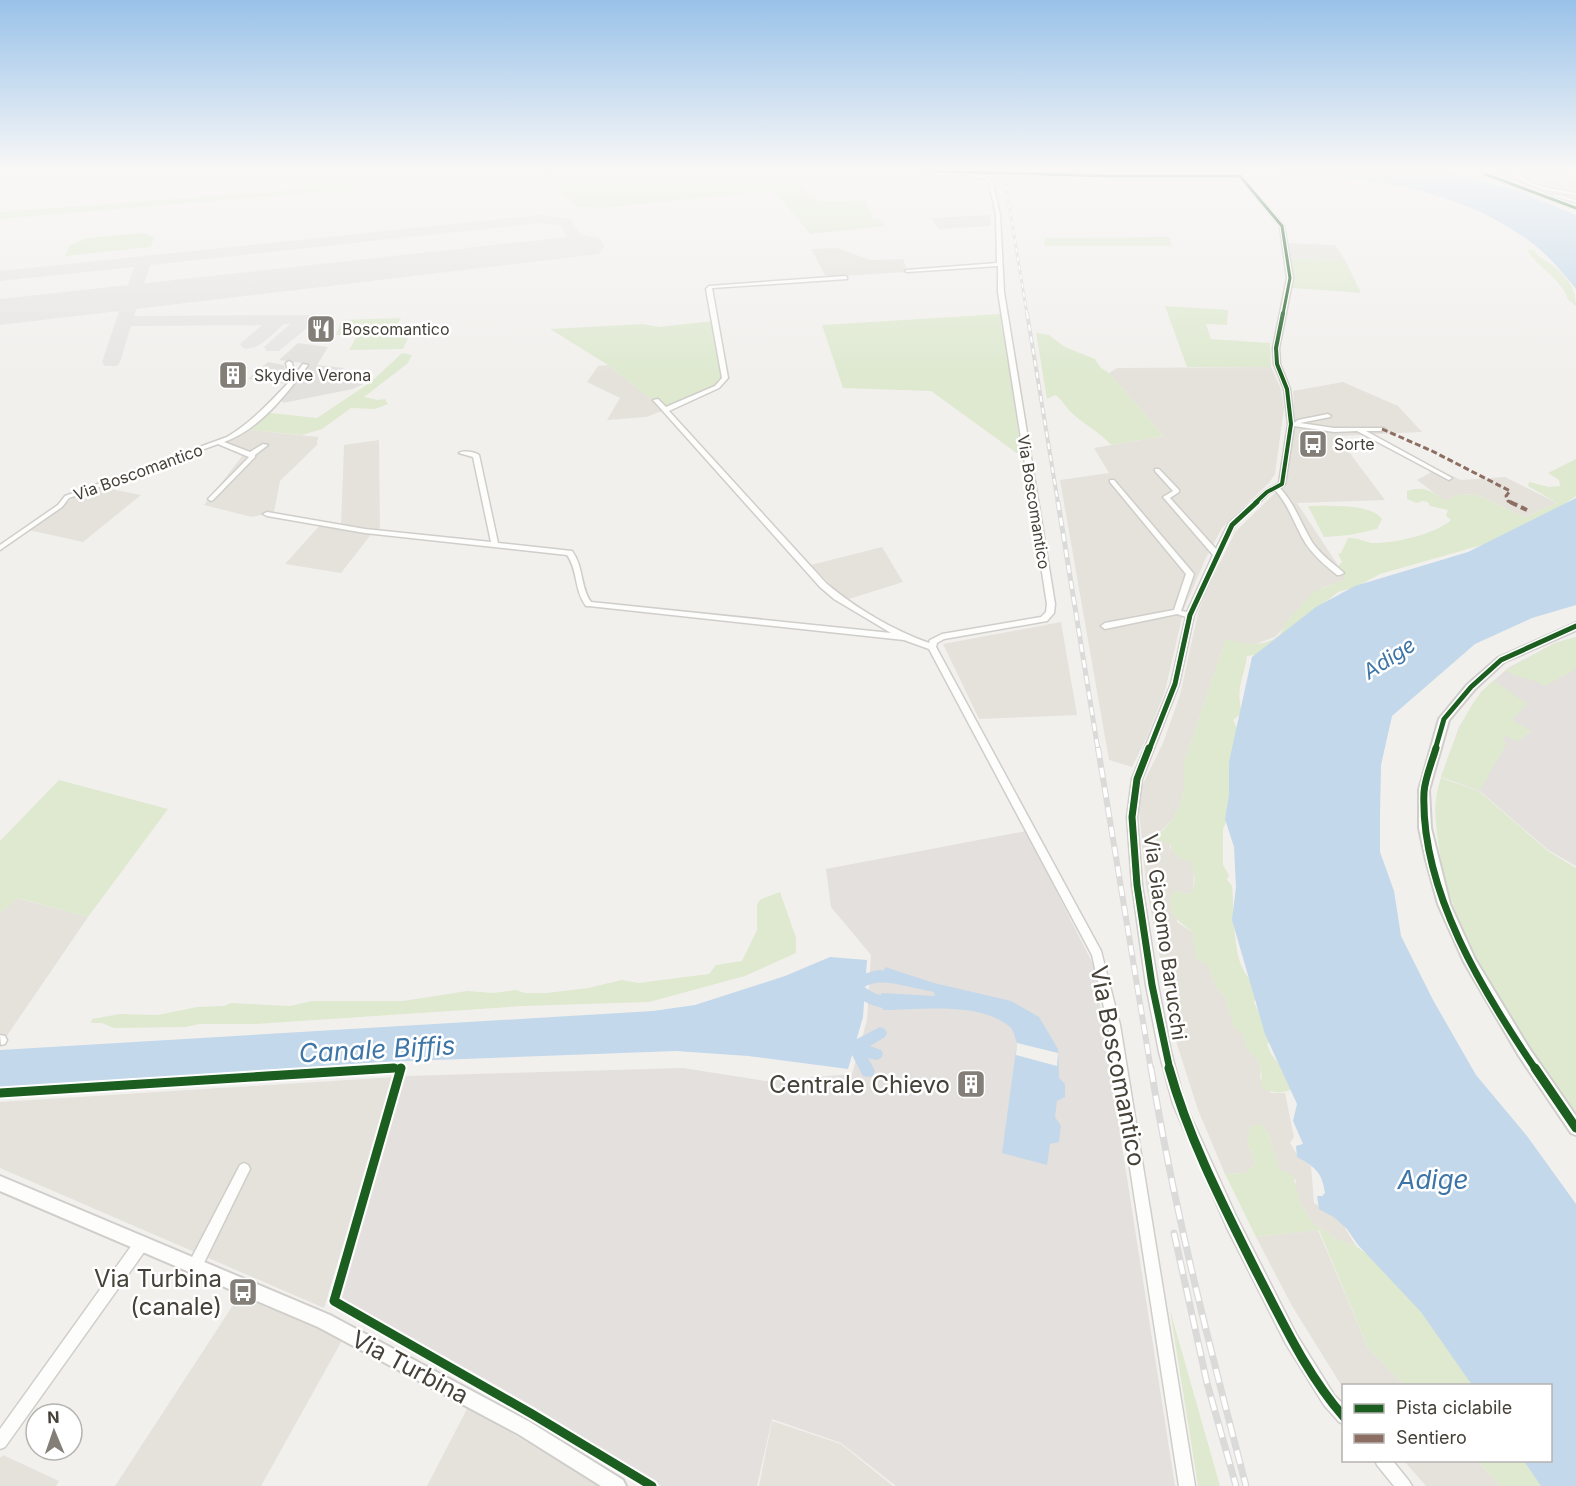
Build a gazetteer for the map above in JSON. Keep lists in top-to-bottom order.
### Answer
{
  "streets": {
    "street": ["Via Boscomantico", "Via Giacomo Barucchi", "Via Turbina"]
  },
  "water": ["Adige", "Canale Biffis"],
  "places": {
    "restaurant": ["Boscomantico"],
    "building": ["Skydive Verona", "Centrale Chievo"],
    "bus stop": ["Sorte", "Via Turbina (canale)"]
  },
  "legend": ["Pista ciclabile", "Sentiero"],
  "north": "top"
}
